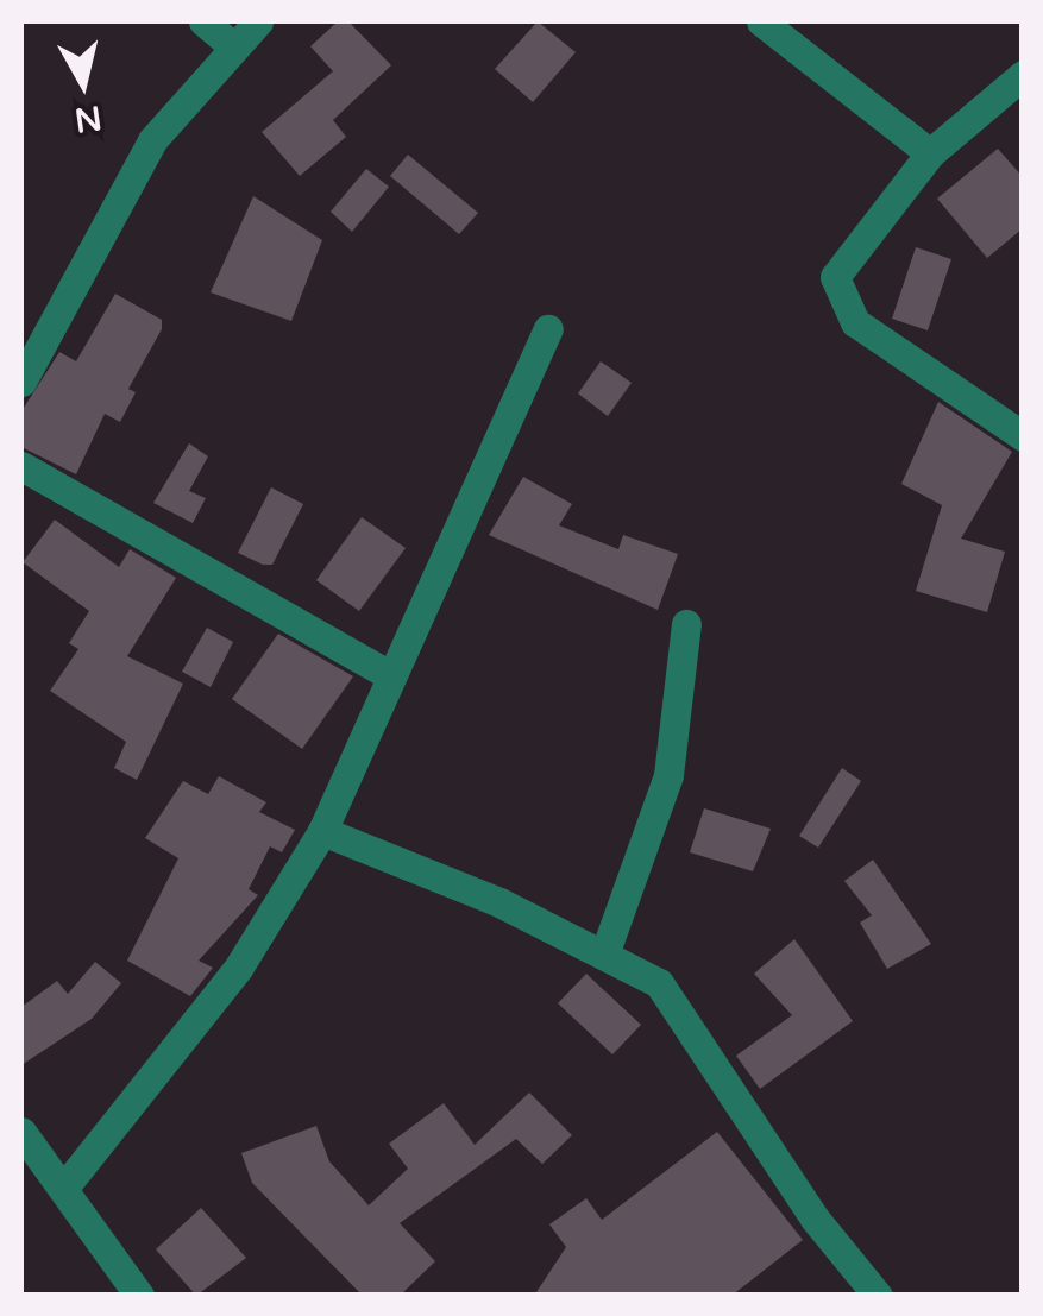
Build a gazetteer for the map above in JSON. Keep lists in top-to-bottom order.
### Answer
{
  "north": "bottom"
}
